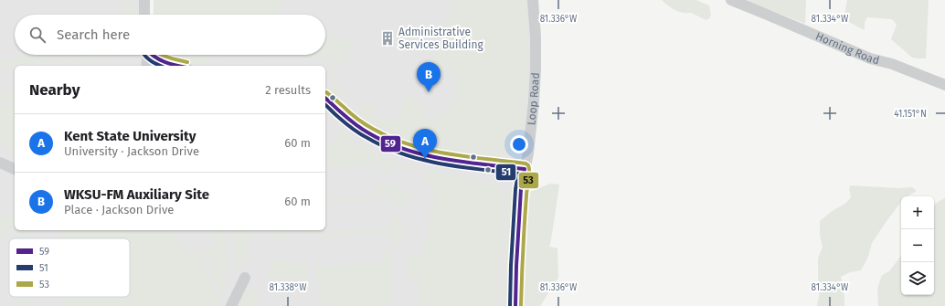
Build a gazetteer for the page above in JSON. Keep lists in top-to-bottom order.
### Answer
{
  "streets": {
    "street": ["Horning Road", "Loop Road"]
  },
  "places": {
    "building": ["Administrative Services Building"]
  },
  "lines": ["transit line 59", "transit line 51", "transit line 53"],
  "legend": ["59", "51", "53"],
  "page": {
    "search": "Search here",
    "pins": ["B", "A"],
    "heading": ["Nearby", "2 results"],
    "list": [
      {
        "mark": "A",
        "name": "Kent State University",
        "note": "University · Jackson Drive",
        "value": "60 m"
      },
      {
        "mark": "B",
        "name": "WKSU-FM Auxiliary Site",
        "note": "Place · Jackson Drive",
        "value": "60 m"
      }
    ],
    "map_buttons": ["+", "−"]
  },
  "coordinates": [
    "81.336°W",
    "81.334°W",
    "41.151°N",
    "81.338°W"
  ]
}
